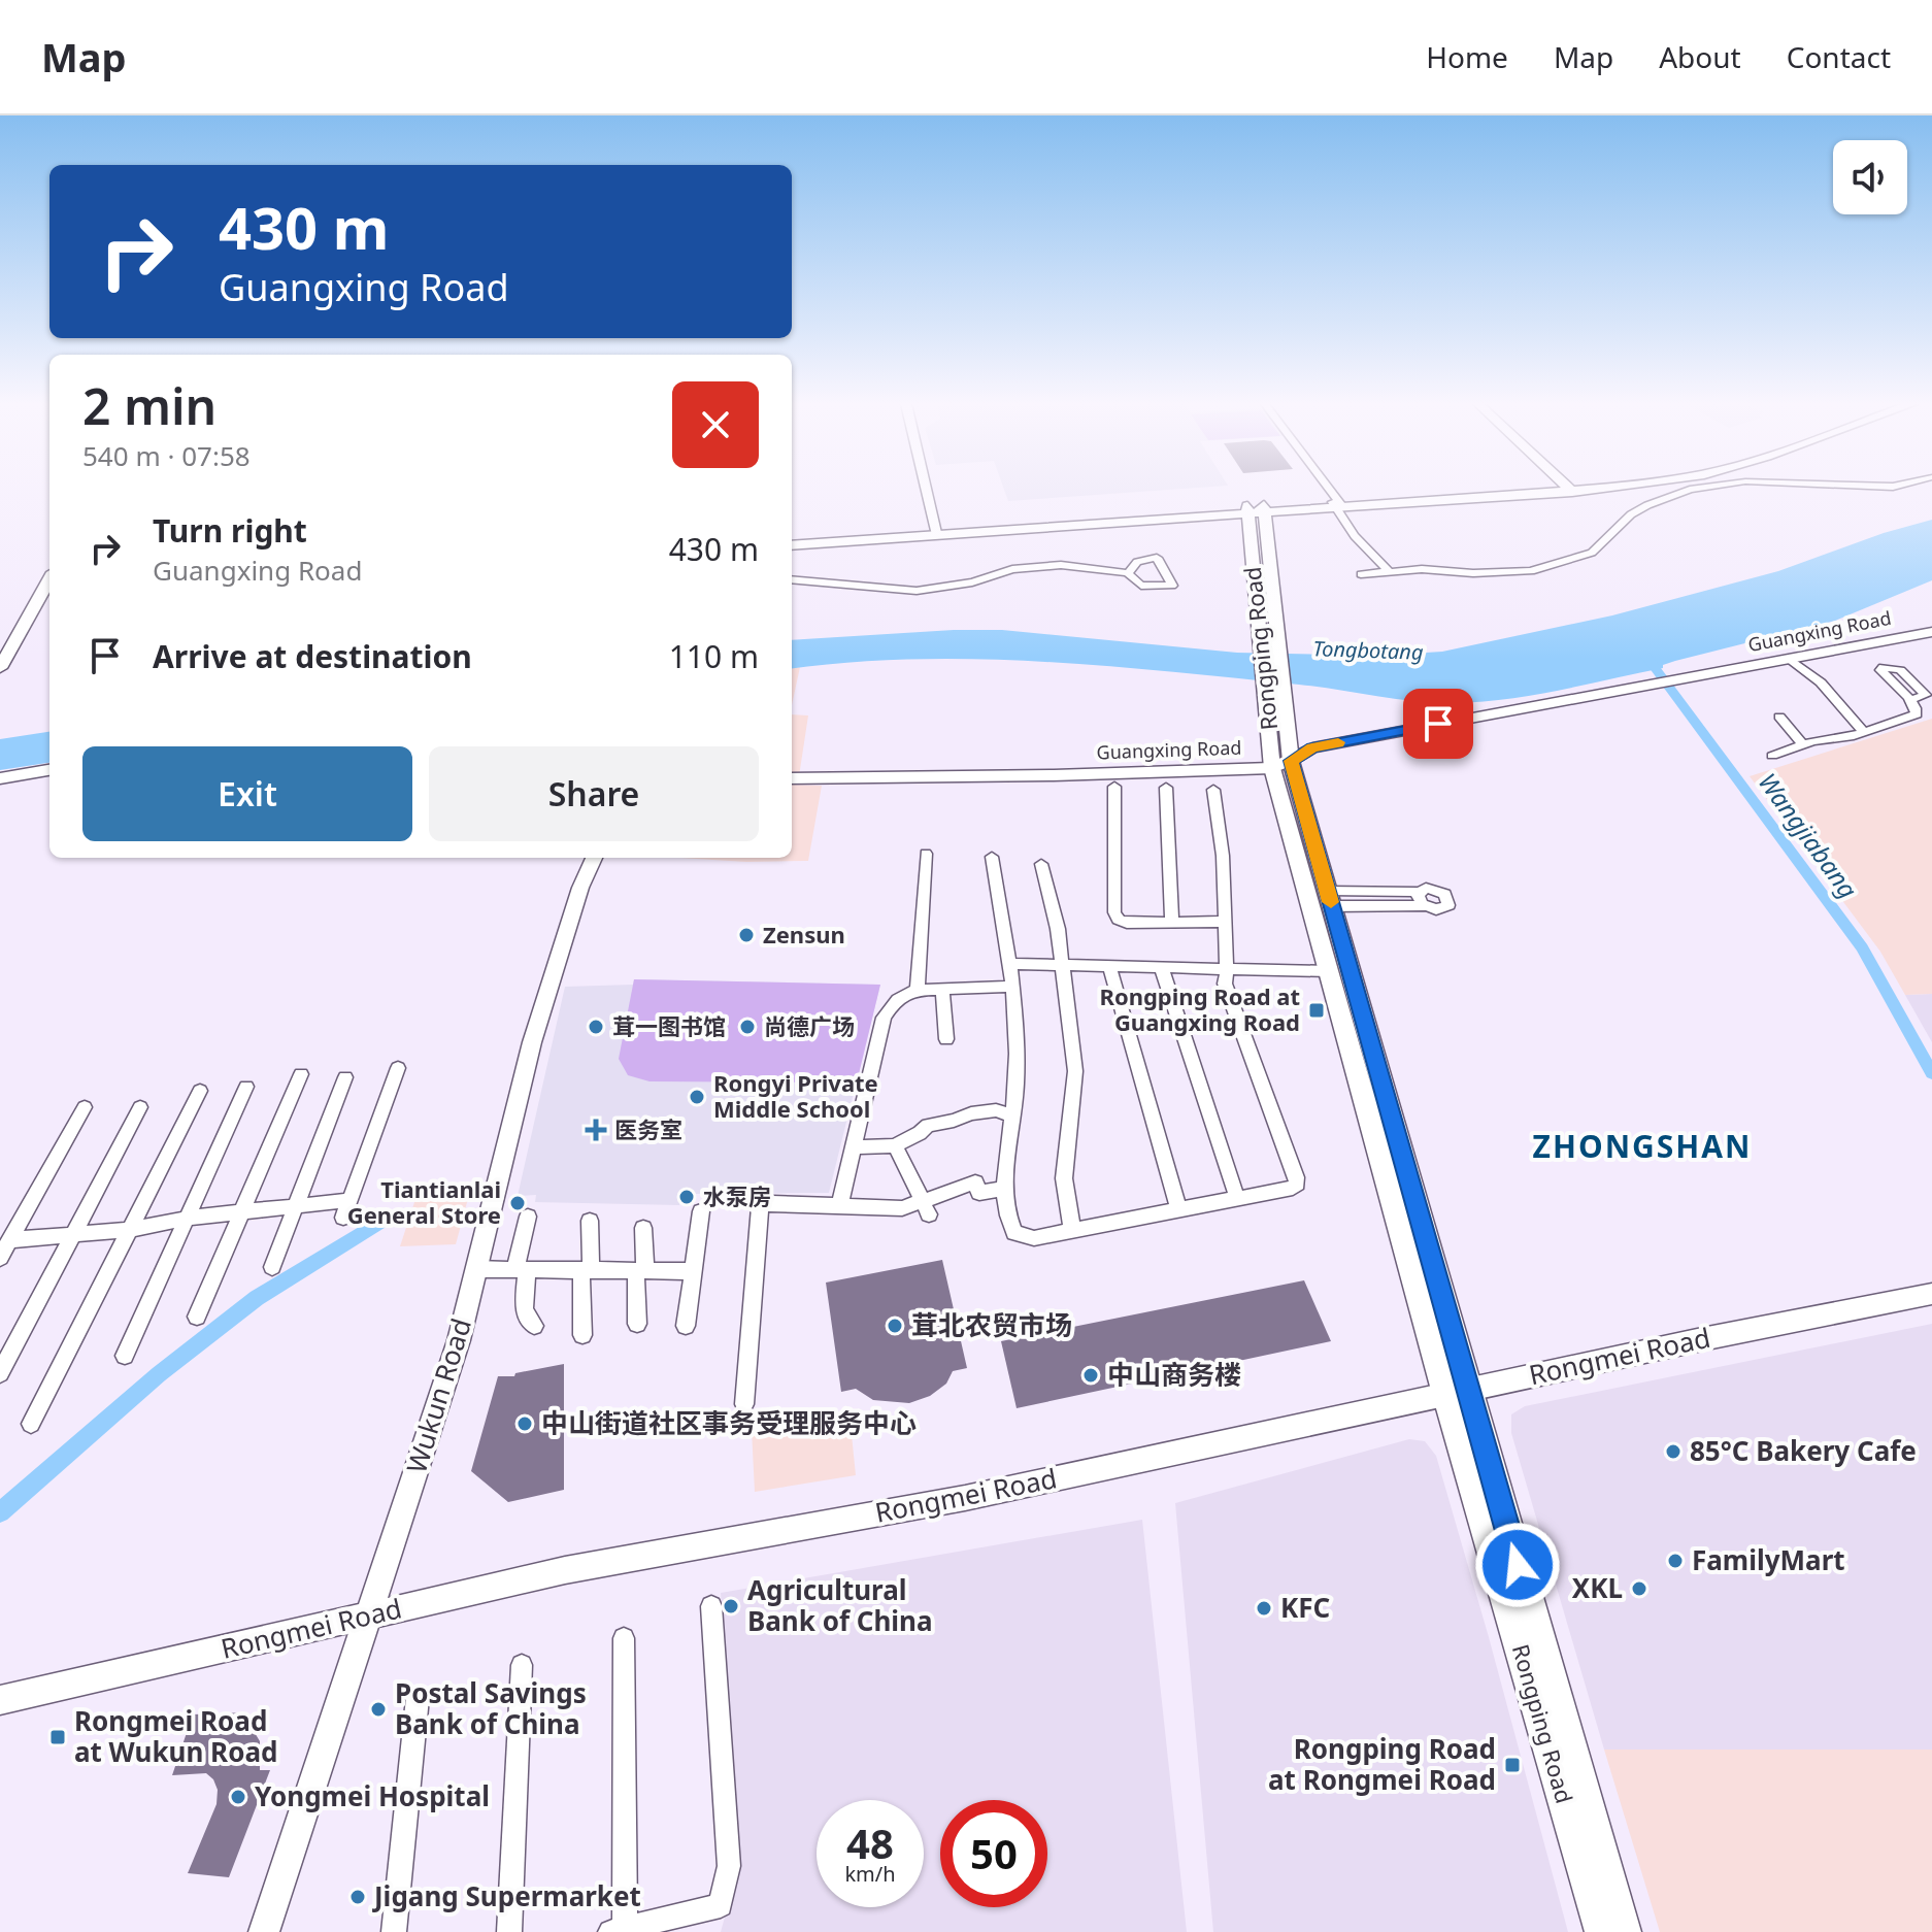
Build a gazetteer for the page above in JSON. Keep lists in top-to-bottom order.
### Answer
{
  "streets": {
    "main road": ["Rongping Road"],
    "street": ["Guangxing Road", "Rongmei Road", "Wukun Road"]
  },
  "crossings": [
    ["Guangxing Road", "Rongping Road"],
    ["Rongping Road", "Rongmei Road"],
    ["Rongmei Road", "Wukun Road"]
  ],
  "districts": ["ZHONGSHAN"],
  "water": ["Tongbotang", "Wangjiabang"],
  "places": {
    "other": [
      "Zensun",
      "茸一图书馆",
      "尚德广场",
      "Rongyi Private Middle School",
      "水泵房",
      "Tiantianlai General Store",
      "茸北农贸市场",
      "中山商务楼",
      "中山街道社区事务受理服务中心",
      "85°C Bakery Cafe",
      "FamilyMart",
      "XKL",
      "Agricultural Bank of China",
      "KFC",
      "Postal Savings Bank of China",
      "Yongmei Hospital",
      "Jigang Supermarket"
    ],
    "transit": ["Rongping Road at Guangxing Road", "Rongmei Road at Wukun Road", "Rongping Road at Rongmei Road"],
    "health": ["医务室"]
  },
  "page": {
    "header": "Map",
    "nav": [
      "Home",
      "Map",
      "About",
      "Contact"
    ],
    "turn": ["430 m", "Guangxing Road"],
    "heading": ["2 min", "540 m · 07:58"],
    "list": [
      {
        "name": "Turn right",
        "note": "Guangxing Road",
        "value": "430 m"
      },
      {
        "name": "Arrive at destination",
        "value": "110 m"
      }
    ],
    "buttons": ["Exit", "Share"],
    "speed": "48 km/h",
    "limit": "50"
  }
}
